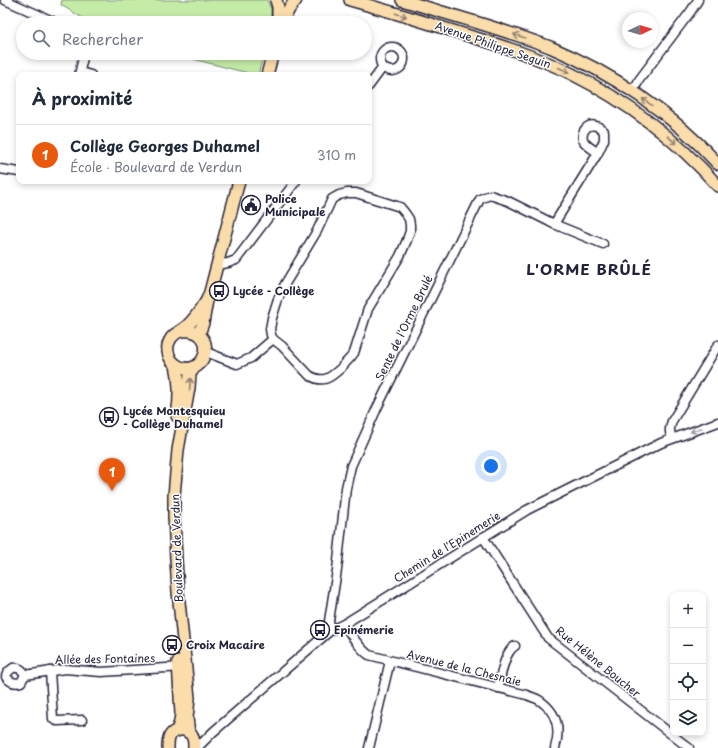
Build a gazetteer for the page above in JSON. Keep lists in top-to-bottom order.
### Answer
{
  "streets": {
    "main road": ["Avenue Philippe Seguin", "Boulevard de Verdun"],
    "street": [
      "Sente de l'Orme Brulé",
      "Chemin de l'Epinemerie",
      "Allée des Fontaines",
      "Rue Hélène Boucher",
      "Avenue de la Chesnaie"
    ]
  },
  "crossings": [
    ["Sente de l'Orme Brulé", "Chemin de l'Epinemerie"],
    ["Chemin de l'Epinemerie", "Boulevard de Verdun"],
    ["Chemin de l'Epinemerie", "Rue Hélène Boucher"],
    ["Chemin de l'Epinemerie", "Avenue de la Chesnaie"],
    ["Boulevard de Verdun", "Allée des Fontaines"]
  ],
  "districts": ["L'ORME BRÛLÉ"],
  "places": {
    "public building": ["Police Municipale"],
    "bus stop": [
      "Lycée - Collège",
      "Lycée Montesquieu - Collège Duhamel",
      "Epinémerie",
      "Croix Macaire"
    ]
  },
  "north": "right",
  "page": {
    "search": "Rechercher",
    "heading": "À proximité",
    "list": [
      {
        "mark": "1",
        "name": "Collège Georges Duhamel",
        "note": "École · Boulevard de Verdun",
        "value": "310 m"
      }
    ],
    "pins": "1",
    "map_buttons": ["+", "−"]
  }
}
